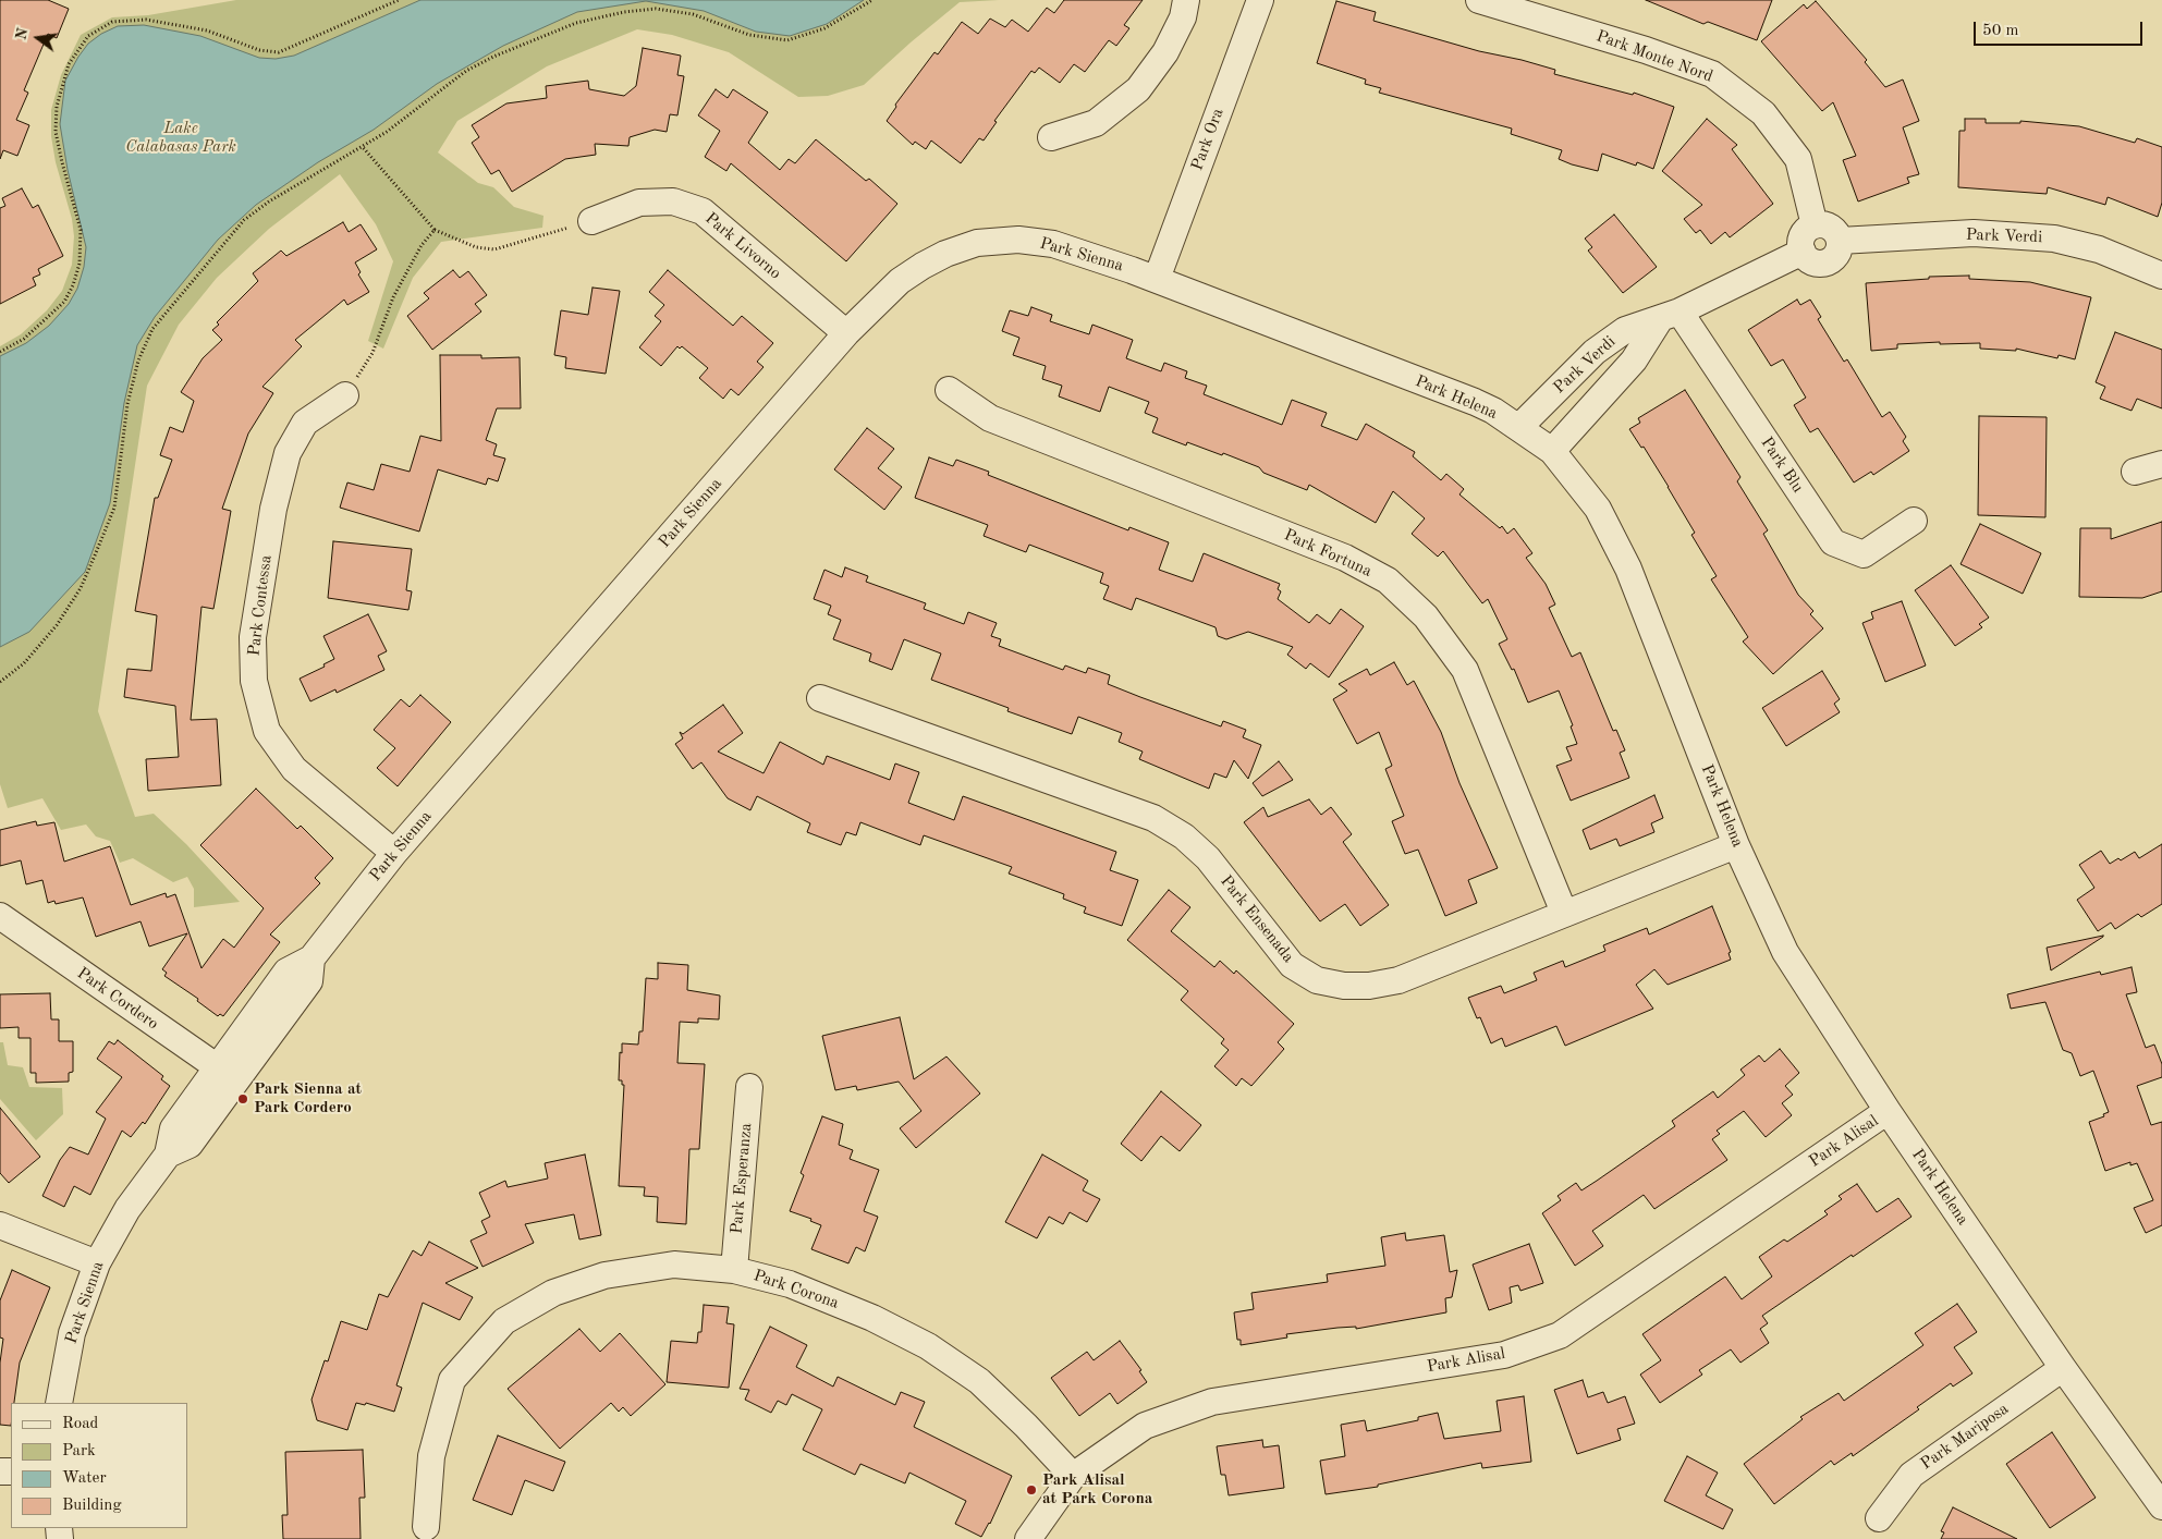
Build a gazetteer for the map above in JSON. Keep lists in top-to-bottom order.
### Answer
{
  "streets": {
    "street": [
      "Park Monte Nord",
      "Park Ora",
      "Park Verdi",
      "Park Livorno",
      "Park Sienna",
      "Park Helena",
      "Park Blu",
      "Park Fortuna",
      "Park Contessa",
      "Park Ensenada",
      "Park Cordero",
      "Park Alisal",
      "Park Esperanza",
      "Park Corona",
      "Park Mariposa"
    ]
  },
  "crossings": [
    ["Park Monte Nord", "Park Verdi"],
    ["Park Ora", "Park Sienna"],
    ["Park Ora", "Park Helena"],
    ["Park Verdi", "Park Helena"],
    ["Park Verdi", "Park Blu"],
    ["Park Livorno", "Park Sienna"],
    ["Park Sienna", "Park Helena"],
    ["Park Sienna", "Park Contessa"],
    ["Park Sienna", "Park Cordero"],
    ["Park Helena", "Park Ensenada"],
    ["Park Helena", "Park Alisal"],
    ["Park Helena", "Park Mariposa"],
    ["Park Fortuna", "Park Ensenada"],
    ["Park Alisal", "Park Corona"],
    ["Park Esperanza", "Park Corona"]
  ],
  "parks": ["Lake Calabasas Park"],
  "places": ["Park Sienna at Park Cordero", "Park Alisal at Park Corona"],
  "legend": [
    "Road",
    "Park",
    "Water",
    "Building"
  ],
  "scale_bar": "50 m",
  "north": "left"
}
